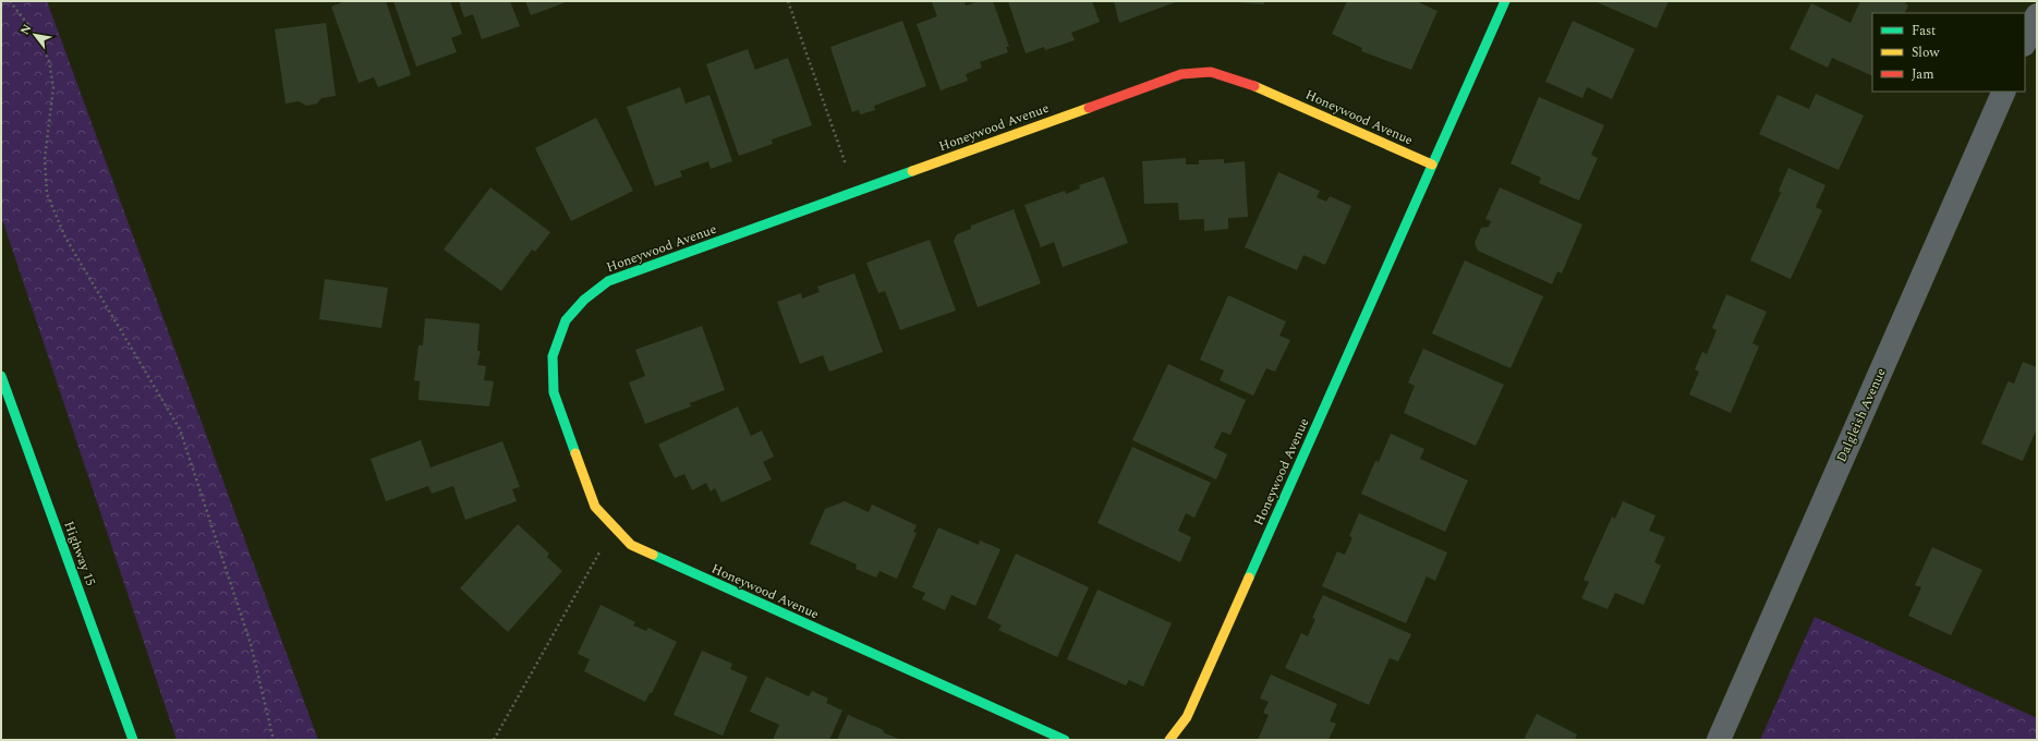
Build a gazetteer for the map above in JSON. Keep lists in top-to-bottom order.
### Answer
{
  "streets": {
    "street": ["Honeywood Avenue", "Dalgleish Avenue", "Highway 15"]
  },
  "legend": ["Fast", "Slow", "Jam"],
  "north": "top left"
}
